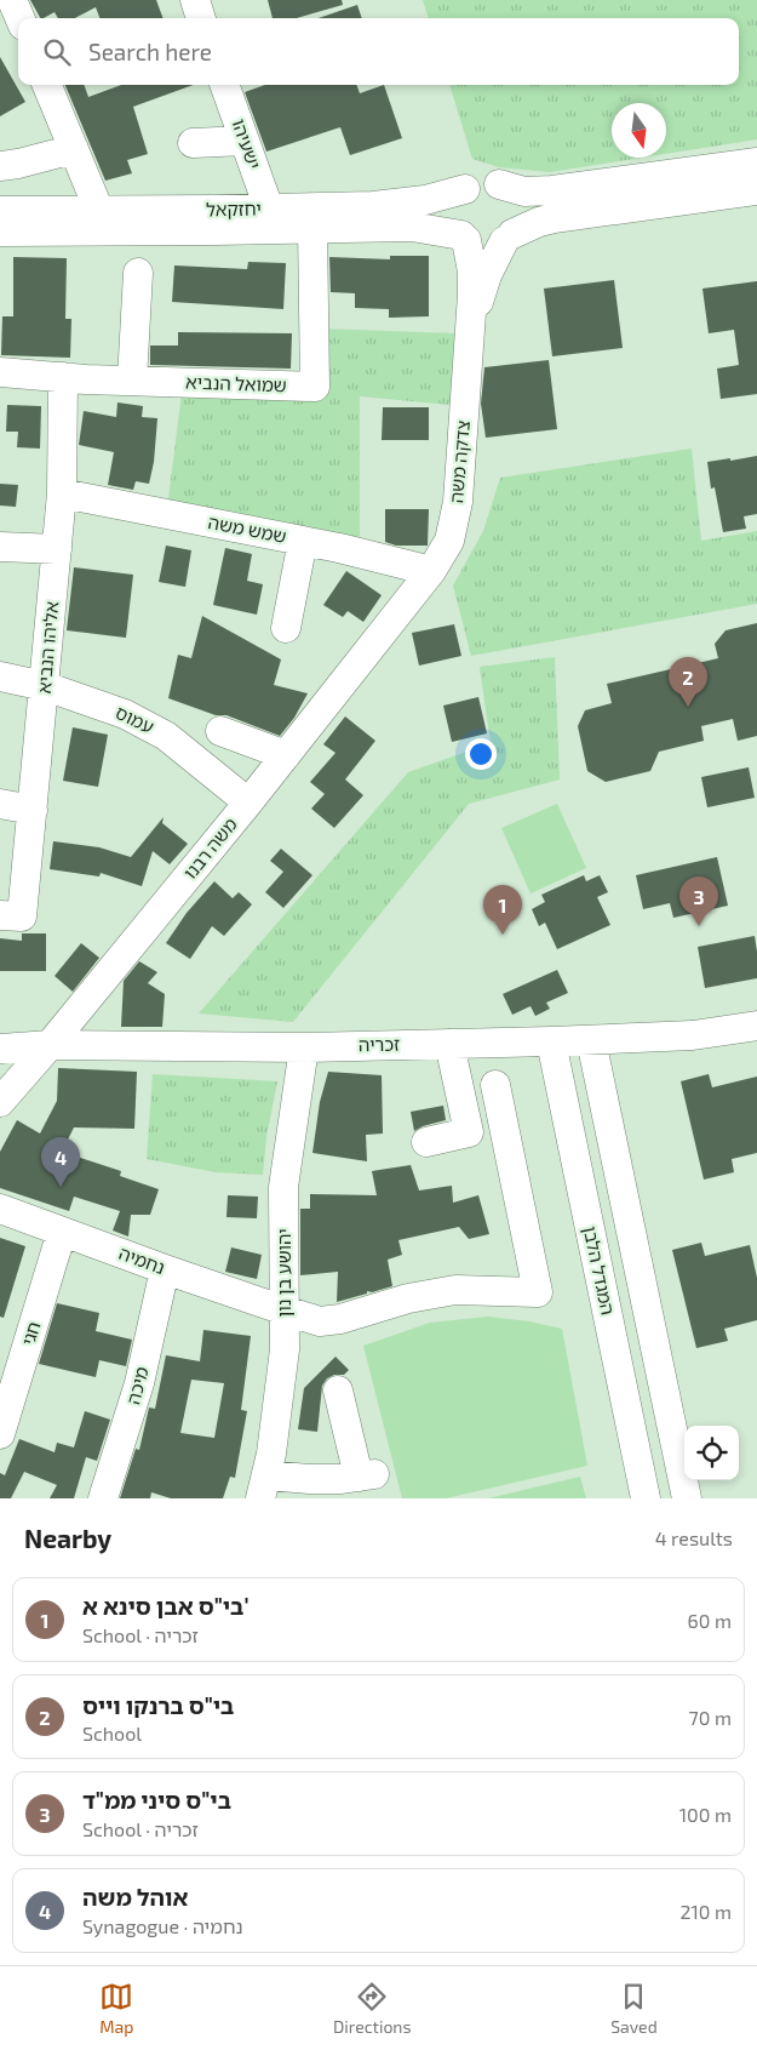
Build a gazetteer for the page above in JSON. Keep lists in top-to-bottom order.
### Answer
{
  "streets": {
    "street": [
      "ישעיהו",
      "יחזקאל",
      "שמואל הנביא",
      "צדקה משה",
      "שמש משה",
      "אליהו הנביא",
      "עמוס",
      "משה רבנו",
      "זכריה",
      "נחמיה",
      "המגדל הלבן",
      "יהושע בן נון",
      "חגי",
      "מיכה"
    ]
  },
  "crossings": [
    ["ישעיהו", "יחזקאל"],
    ["יחזקאל", "שמואל הנביא"],
    ["יחזקאל", "צדקה משה"],
    ["שמואל הנביא", "אליהו הנביא"],
    ["צדקה משה", "שמש משה"],
    ["צדקה משה", "משה רבנו"],
    ["שמש משה", "אליהו הנביא"],
    ["שמש משה", "משה רבנו"],
    ["אליהו הנביא", "עמוס"],
    ["עמוס", "משה רבנו"],
    ["משה רבנו", "זכריה"],
    ["זכריה", "המגדל הלבן"],
    ["זכריה", "יהושע בן נון"],
    ["נחמיה", "יהושע בן נון"],
    ["נחמיה", "חגי"],
    ["נחמיה", "מיכה"]
  ],
  "north": "bottom",
  "page": {
    "search": "Search here",
    "pins": [
      "2",
      "3",
      "1",
      "4"
    ],
    "heading": ["Nearby", "4 results"],
    "list": [
      {
        "mark": "1",
        "name": "בי\"ס אבן סינא א'",
        "note": "School · זכריה",
        "value": "60 m"
      },
      {
        "mark": "2",
        "name": "בי\"ס ברנקו וייס",
        "note": "School",
        "value": "70 m"
      },
      {
        "mark": "3",
        "name": "בי\"ס סיני ממ\"ד",
        "note": "School · זכריה",
        "value": "100 m"
      },
      {
        "mark": "4",
        "name": "אוהל משה",
        "note": "Synagogue · נחמיה",
        "value": "210 m"
      }
    ],
    "nav": ["Map", "Directions", "Saved"]
  }
}
